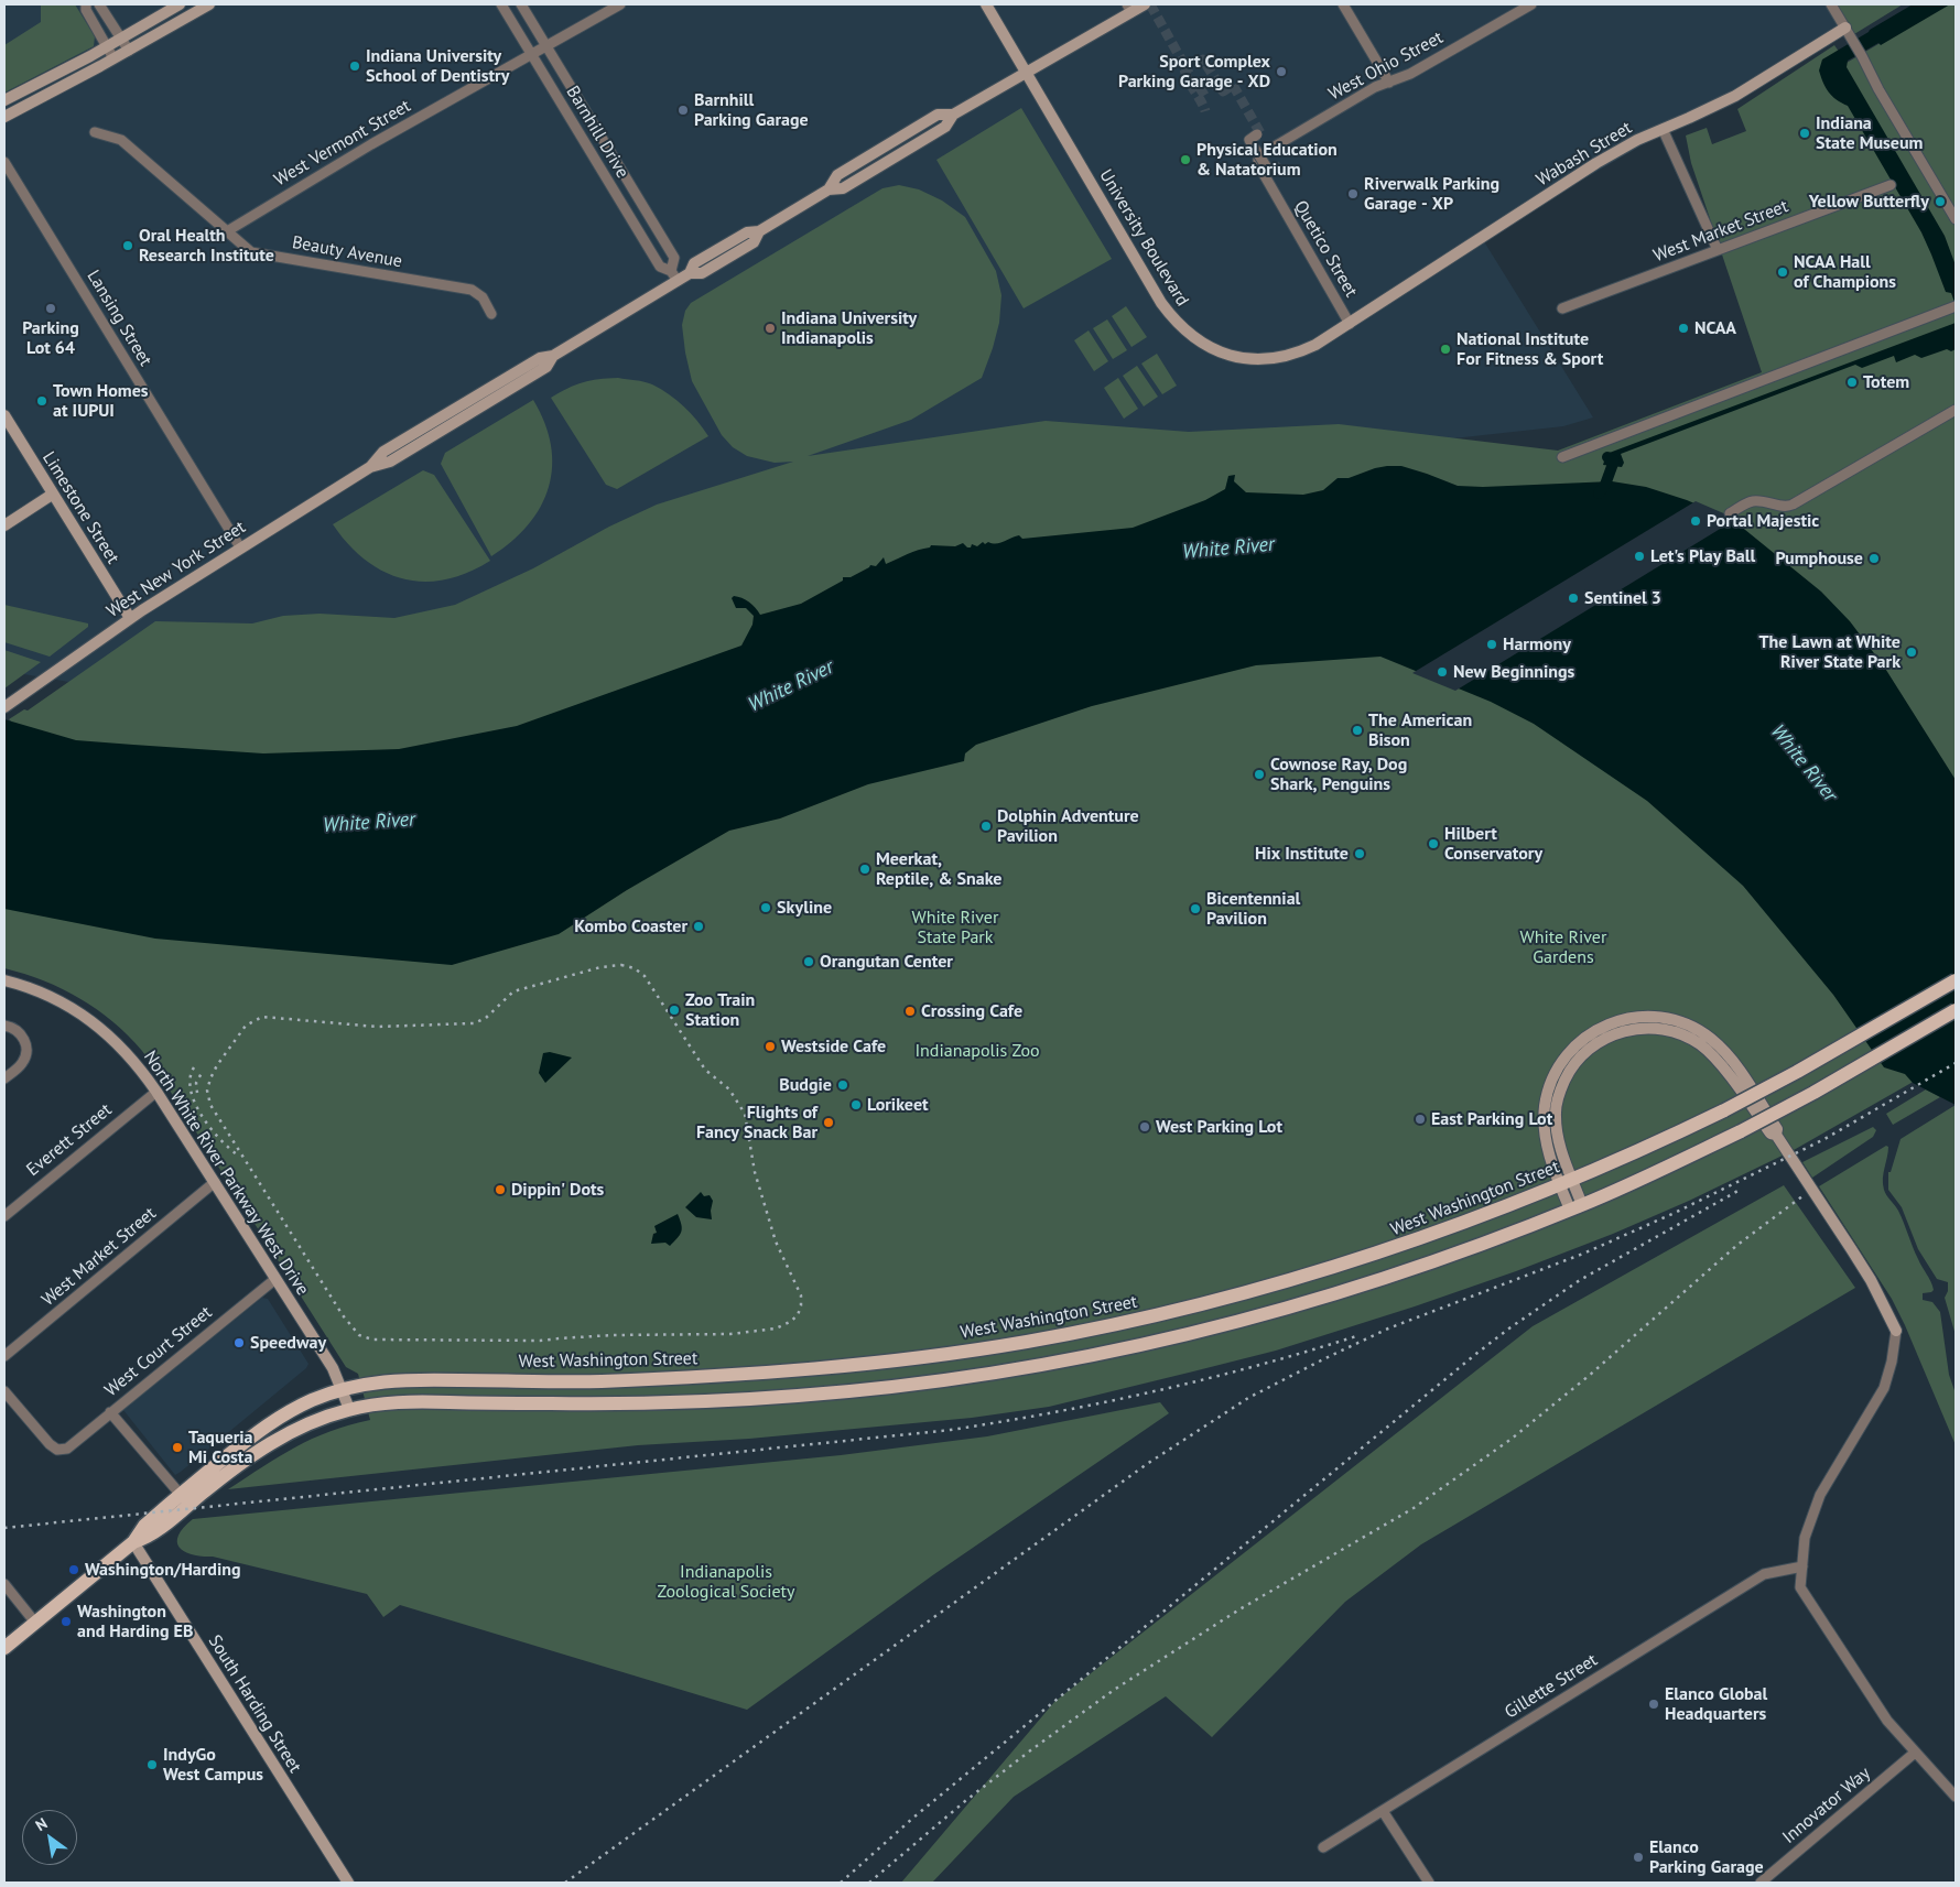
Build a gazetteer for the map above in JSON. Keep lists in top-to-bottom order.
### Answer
{
  "streets": {
    "main road": ["West Washington Street"],
    "street": [
      "West Ohio Street",
      "Barnhill Drive",
      "West Vermont Street",
      "Wabash Street",
      "West Market Street",
      "University Boulevard",
      "Quetico Street",
      "Beauty Avenue",
      "Lansing Street",
      "Limestone Street",
      "West New York Street",
      "Everett Street",
      "North White River Parkway West Drive",
      "West Court Street",
      "Gillette Street",
      "South Harding Street",
      "Innovator Way"
    ]
  },
  "crossings": [
    ["West Ohio Street", "Quetico Street"],
    ["Barnhill Drive", "West Vermont Street"],
    ["Barnhill Drive", "West New York Street"],
    ["West Vermont Street", "Beauty Avenue"],
    ["Wabash Street", "University Boulevard"],
    ["Wabash Street", "Quetico Street"],
    ["West Market Street", "North White River Parkway West Drive"],
    ["University Boulevard", "Quetico Street"],
    ["University Boulevard", "West New York Street"],
    ["Lansing Street", "West New York Street"],
    ["Limestone Street", "West New York Street"],
    ["Everett Street", "North White River Parkway West Drive"],
    ["North White River Parkway West Drive", "West Washington Street"],
    ["North White River Parkway West Drive", "West Court Street"],
    ["West Washington Street", "South Harding Street"]
  ],
  "water": ["White River"],
  "parks": [
    "White River State Park",
    "White River Gardens",
    "Indianapolis Zoo",
    "Indianapolis Zoological Society"
  ],
  "places": [
    "Indiana University School of Dentistry",
    "Sport Complex Parking Garage - XD",
    "Barnhill Parking Garage",
    "Indiana State Museum",
    "Physical Education & Natatorium",
    "Riverwalk Parking Garage - XP",
    "Yellow Butterfly",
    "Oral Health Research Institute",
    "NCAA Hall of Champions",
    "Parking Lot 64",
    "Indiana University Indianapolis",
    "NCAA",
    "National Institute For Fitness & Sport",
    "Totem",
    "Town Homes at IUPUI",
    "Portal Majestic",
    "Let's Play Ball",
    "Pumphouse",
    "Sentinel 3",
    "Harmony",
    "The Lawn at White River State Park",
    "New Beginnings",
    "The American Bison",
    "Cownose Ray, Dog Shark, Penguins",
    "Dolphin Adventure Pavilion",
    "Hilbert Conservatory",
    "Hix Institute",
    "Meerkat, Reptile, & Snake",
    "Skyline",
    "Bicentennial Pavilion",
    "Kombo Coaster",
    "Orangutan Center",
    "Zoo Train Station",
    "Crossing Cafe",
    "Westside Cafe",
    "Budgie",
    "Lorikeet",
    "East Parking Lot",
    "Flights of Fancy Snack Bar",
    "West Parking Lot",
    "Dippin' Dots",
    "Speedway",
    "Taqueria Mi Costa",
    "Washington/Harding",
    "Washington and Harding EB",
    "Elanco Global Headquarters",
    "IndyGo West Campus",
    "Elanco Parking Garage"
  ],
  "north": "top left"
}
